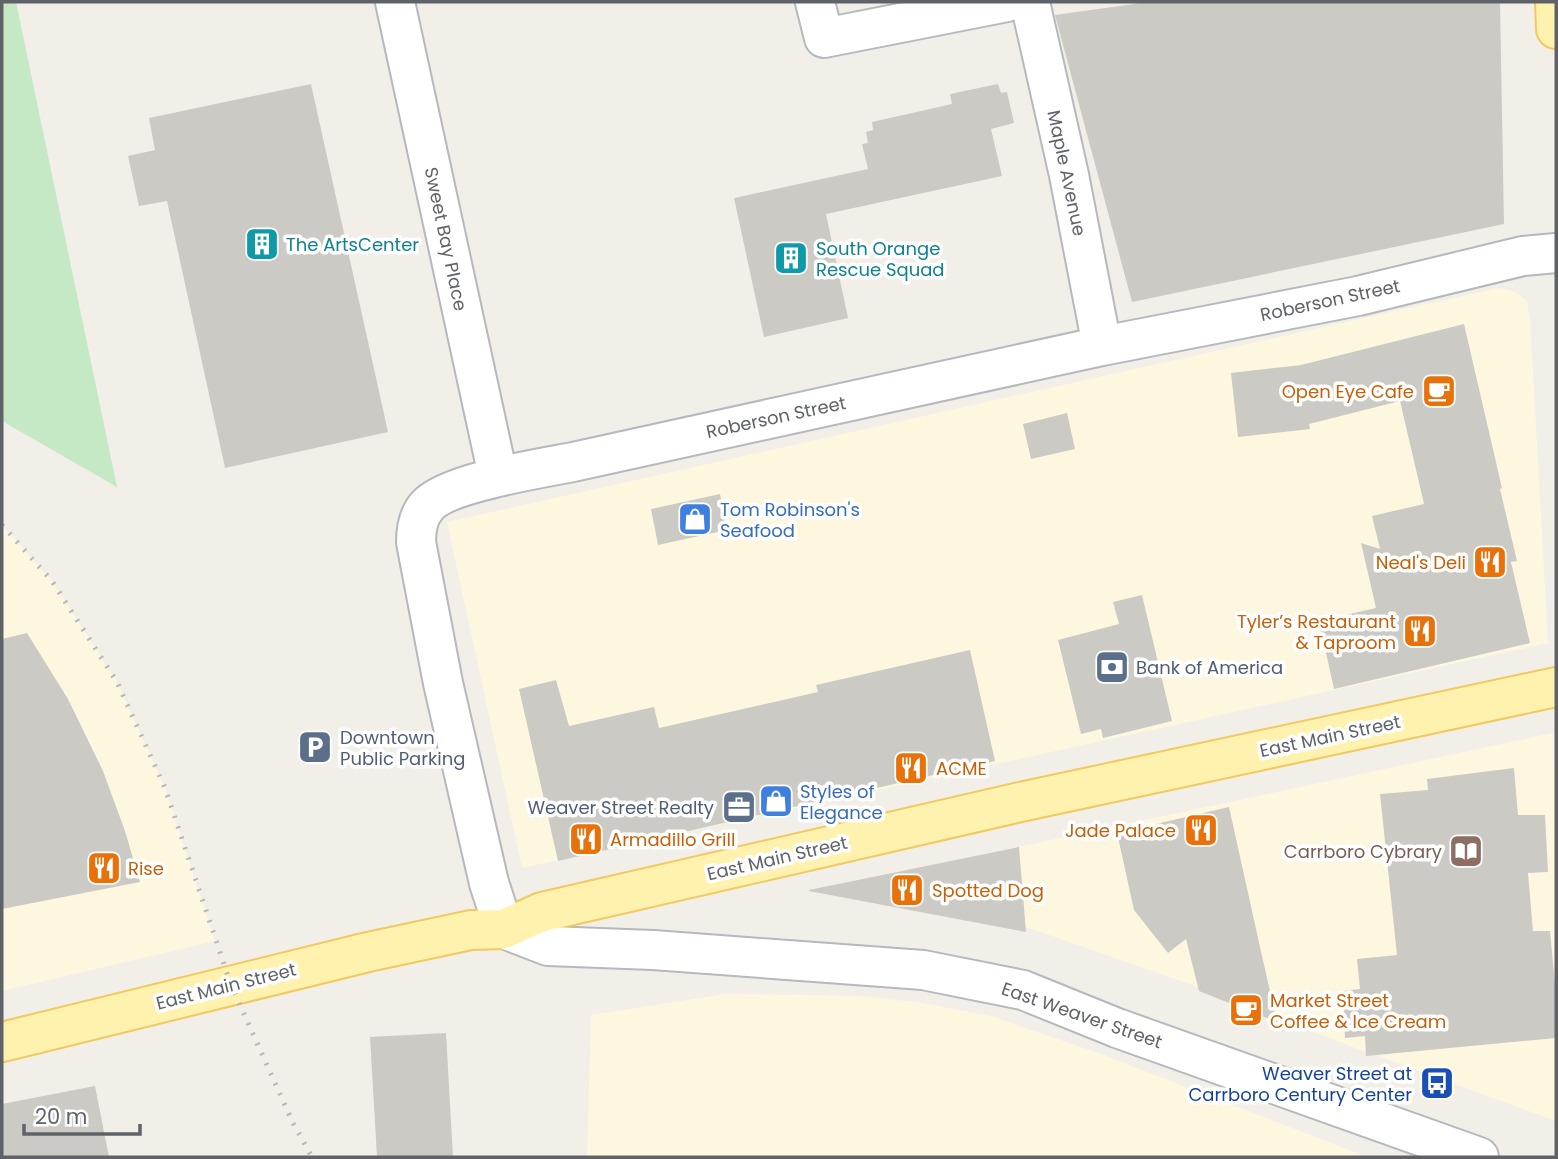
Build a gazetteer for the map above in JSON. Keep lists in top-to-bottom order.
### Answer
{
  "streets": {
    "main road": ["East Main Street"],
    "street": [
      "Maple Avenue",
      "Sweet Bay Place",
      "Roberson Street",
      "East Weaver Street"
    ]
  },
  "crossings": [
    ["Maple Avenue", "Roberson Street"],
    ["Sweet Bay Place", "Roberson Street"],
    ["Roberson Street", "East Main Street"],
    ["Roberson Street", "East Weaver Street"],
    ["East Main Street", "East Weaver Street"]
  ],
  "places": {
    "building": ["The ArtsCenter", "South Orange Rescue Squad"],
    "cafe": ["Open Eye Cafe", "Market Street Coffee & Ice Cream"],
    "shop": ["Tom Robinson's Seafood", "Styles of Elegance"],
    "restaurant": [
      "Neal's Deli",
      "Tyler’s Restaurant & Taproom",
      "ACME",
      "Jade Palace",
      "Armadillo Grill",
      "Rise",
      "Spotted Dog"
    ],
    "bank": ["Bank of America"],
    "parking": ["Downtown Public Parking"],
    "office": ["Weaver Street Realty"],
    "library": ["Carrboro Cybrary"],
    "bus stop": ["Weaver Street at Carrboro Century Center"]
  },
  "scale_bar": "20 m"
}
